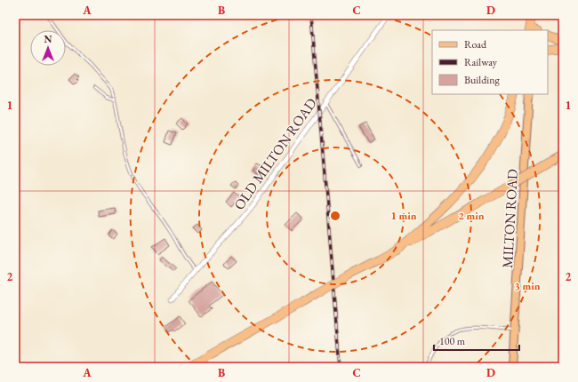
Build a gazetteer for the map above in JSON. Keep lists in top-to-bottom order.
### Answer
{
  "streets": {
    "main road": ["MILTON ROAD"],
    "street": ["OLD MILTON ROAD"]
  },
  "legend": ["Road", "Railway", "Building"],
  "scale_bar": "100 m",
  "north": "top",
  "grid": {
    "columns": [
      "A",
      "B",
      "C",
      "D"
    ],
    "rows": ["1", "2"]
  },
  "rings": ["1 min", "2 min", "3 min"]
}
